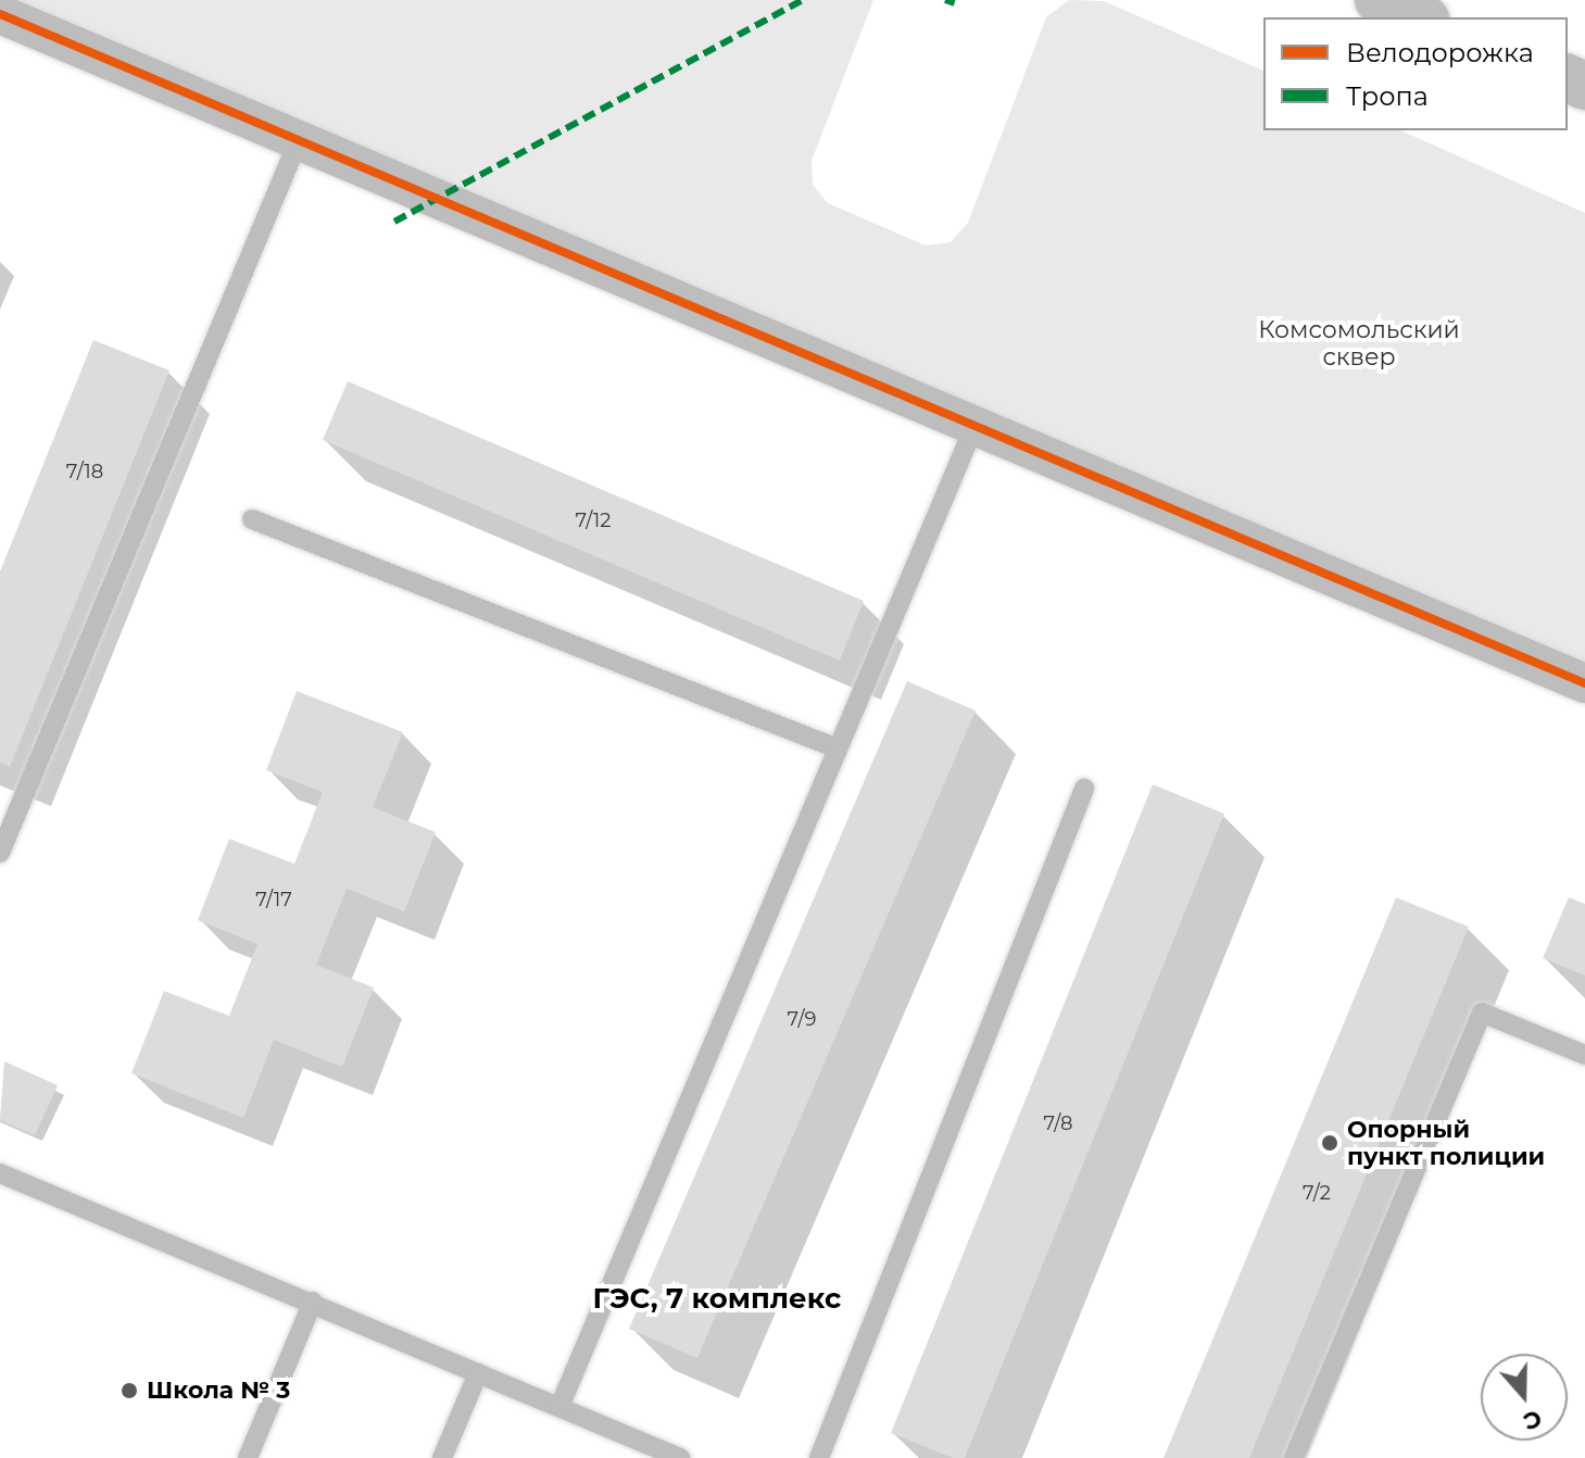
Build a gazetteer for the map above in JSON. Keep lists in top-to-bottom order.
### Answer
{
  "districts": ["ГЭС, 7 комплекс"],
  "parks": ["Комсомольский сквер"],
  "places": ["Опорный пункт полиции", "Школа № 3"],
  "house_numbers": [
    "7/18",
    "7/12",
    "7/17",
    "7/9",
    "7/8",
    "7/2"
  ],
  "legend": ["Велодорожка", "Тропа"],
  "north": "bottom"
}
